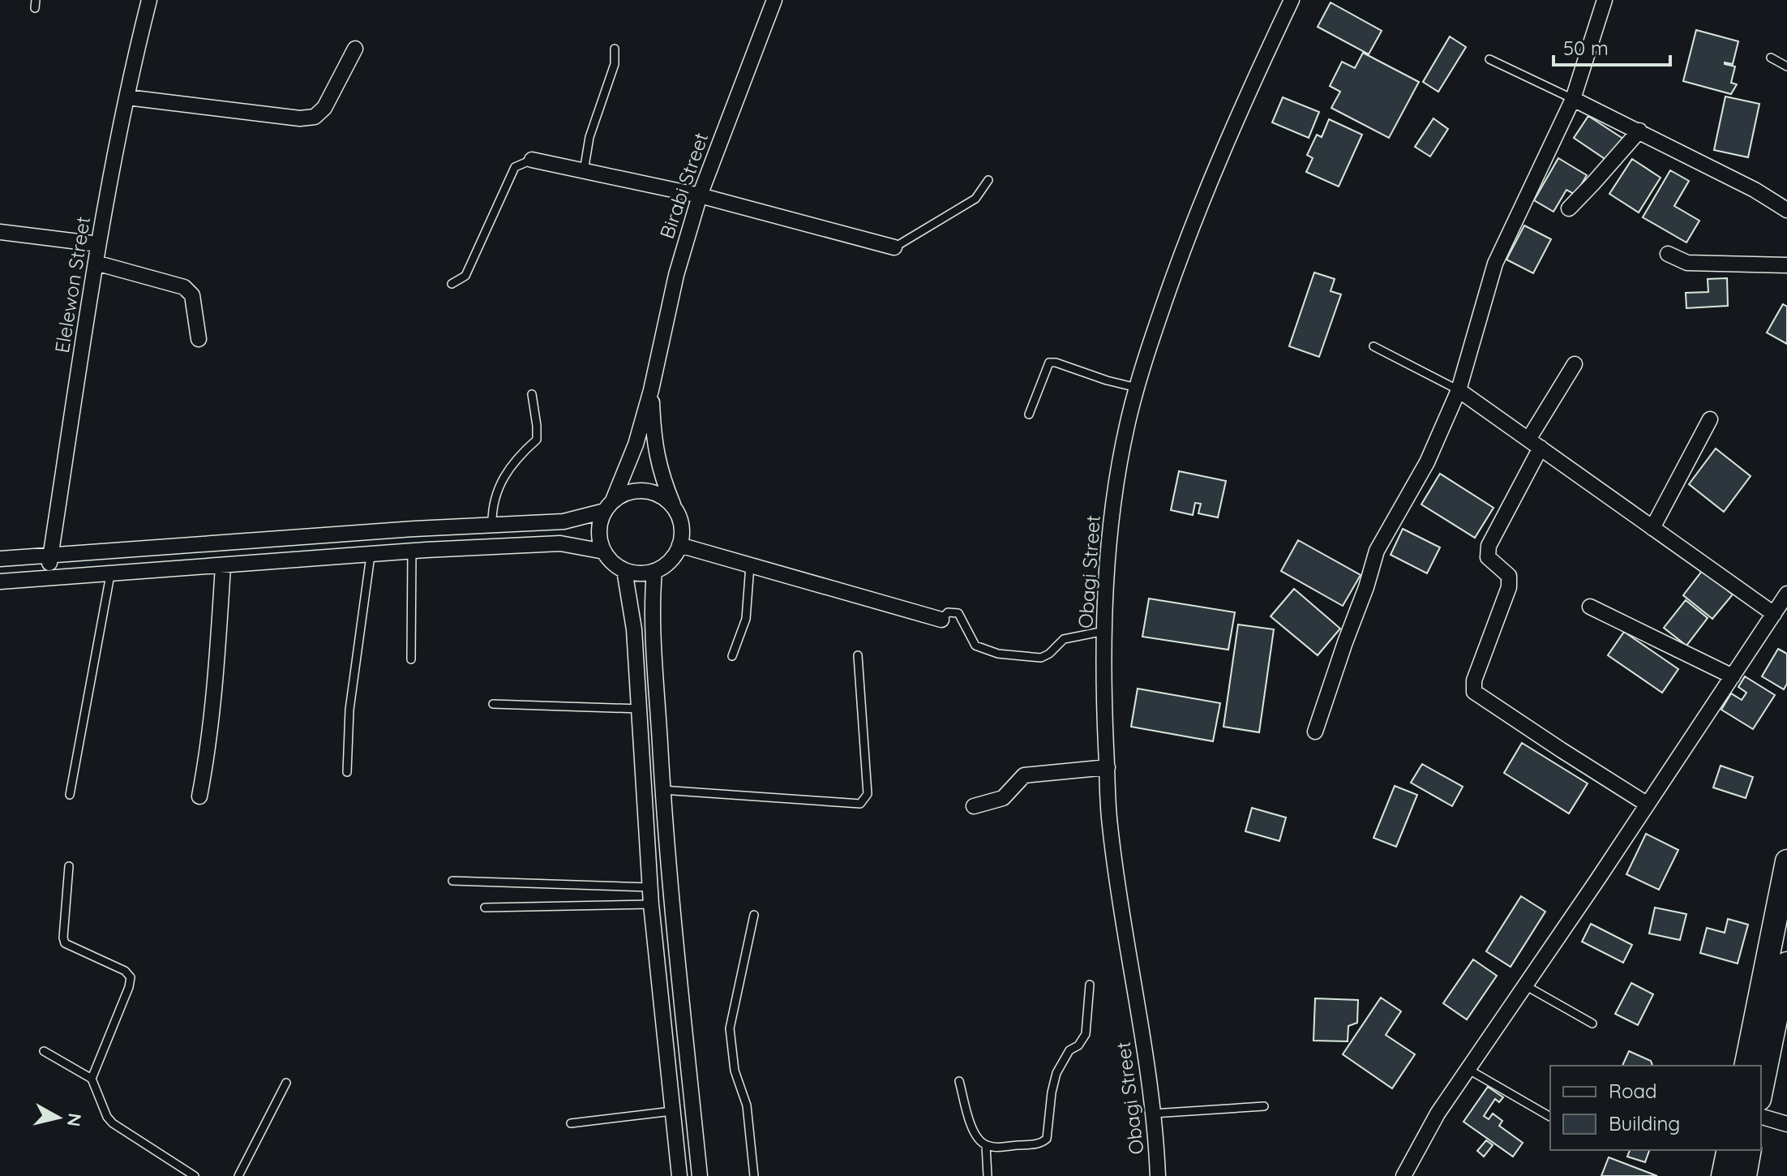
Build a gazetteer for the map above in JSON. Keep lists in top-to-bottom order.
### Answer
{
  "streets": {
    "street": ["Birabi Street", "Elelewon Street", "Obagi Street"]
  },
  "legend": ["Road", "Building"],
  "scale_bar": "50 m",
  "north": "right"
}
